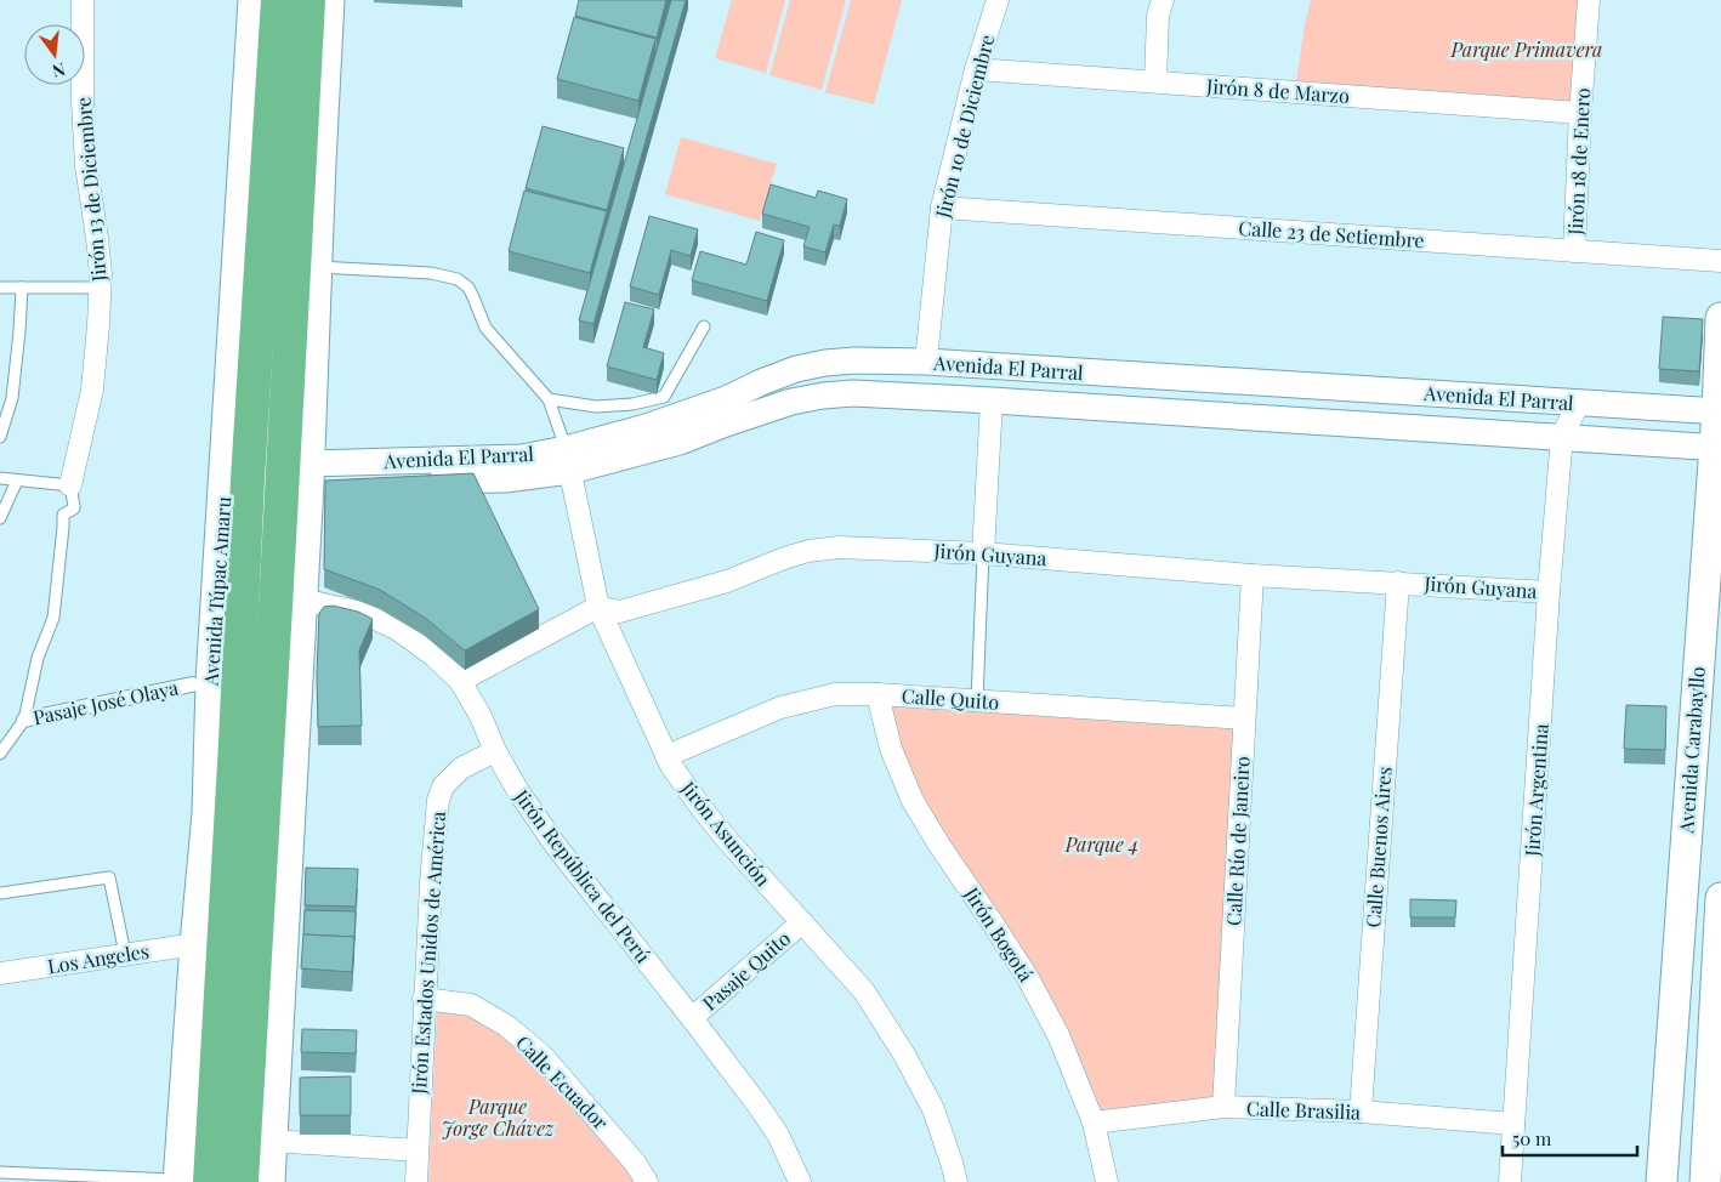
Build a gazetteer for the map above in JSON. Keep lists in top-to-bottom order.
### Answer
{
  "streets": {
    "highway": ["Avenida Túpac Amaru"],
    "main road": ["Avenida Carabayllo"],
    "street": [
      "Jirón 8 de Marzo",
      "Jirón 10 de Diciembre",
      "Jirón 18 de Enero",
      "Jirón 13 de Diciembre",
      "Calle 23 de Setiembre",
      "Avenida El Parral",
      "Jirón Guyana",
      "Calle Quito",
      "Pasaje José Olaya",
      "Jirón Argentina",
      "Jirón Asunción",
      "Calle Río de Janeiro",
      "Calle Buenos Aires",
      "Jirón República del Perú",
      "Jirón Bogotá",
      "Jirón Estados Unidos de América",
      "Los Angeles",
      "Pasaje Quito",
      "Calle Ecuador",
      "Calle Brasilia"
    ]
  },
  "crossings": [
    ["Jirón 8 de Marzo", "Jirón 10 de Diciembre"],
    ["Jirón 8 de Marzo", "Jirón 18 de Enero"],
    ["Jirón 10 de Diciembre", "Calle 23 de Setiembre"],
    ["Jirón 10 de Diciembre", "Avenida El Parral"],
    ["Jirón 18 de Enero", "Calle 23 de Setiembre"],
    ["Avenida El Parral", "Avenida Carabayllo"],
    ["Avenida El Parral", "Jirón Argentina"],
    ["Avenida El Parral", "Jirón Asunción"],
    ["Jirón Guyana", "Jirón Argentina"],
    ["Jirón Guyana", "Jirón Asunción"],
    ["Jirón Guyana", "Calle Río de Janeiro"],
    ["Jirón Guyana", "Calle Buenos Aires"],
    ["Avenida Túpac Amaru", "Los Angeles"],
    ["Calle Quito", "Jirón Asunción"],
    ["Calle Quito", "Calle Río de Janeiro"],
    ["Calle Quito", "Jirón Bogotá"],
    ["Jirón Argentina", "Calle Brasilia"],
    ["Jirón Asunción", "Pasaje Quito"],
    ["Calle Río de Janeiro", "Calle Brasilia"],
    ["Calle Buenos Aires", "Calle Brasilia"],
    ["Jirón República del Perú", "Jirón Estados Unidos de América"],
    ["Jirón República del Perú", "Pasaje Quito"],
    ["Jirón Bogotá", "Calle Brasilia"],
    ["Jirón Estados Unidos de América", "Calle Ecuador"]
  ],
  "parks": ["Parque Primavera", "Parque 4", "Parque Jorge Chávez"],
  "scale_bar": "50 m",
  "north": "bottom"
}
